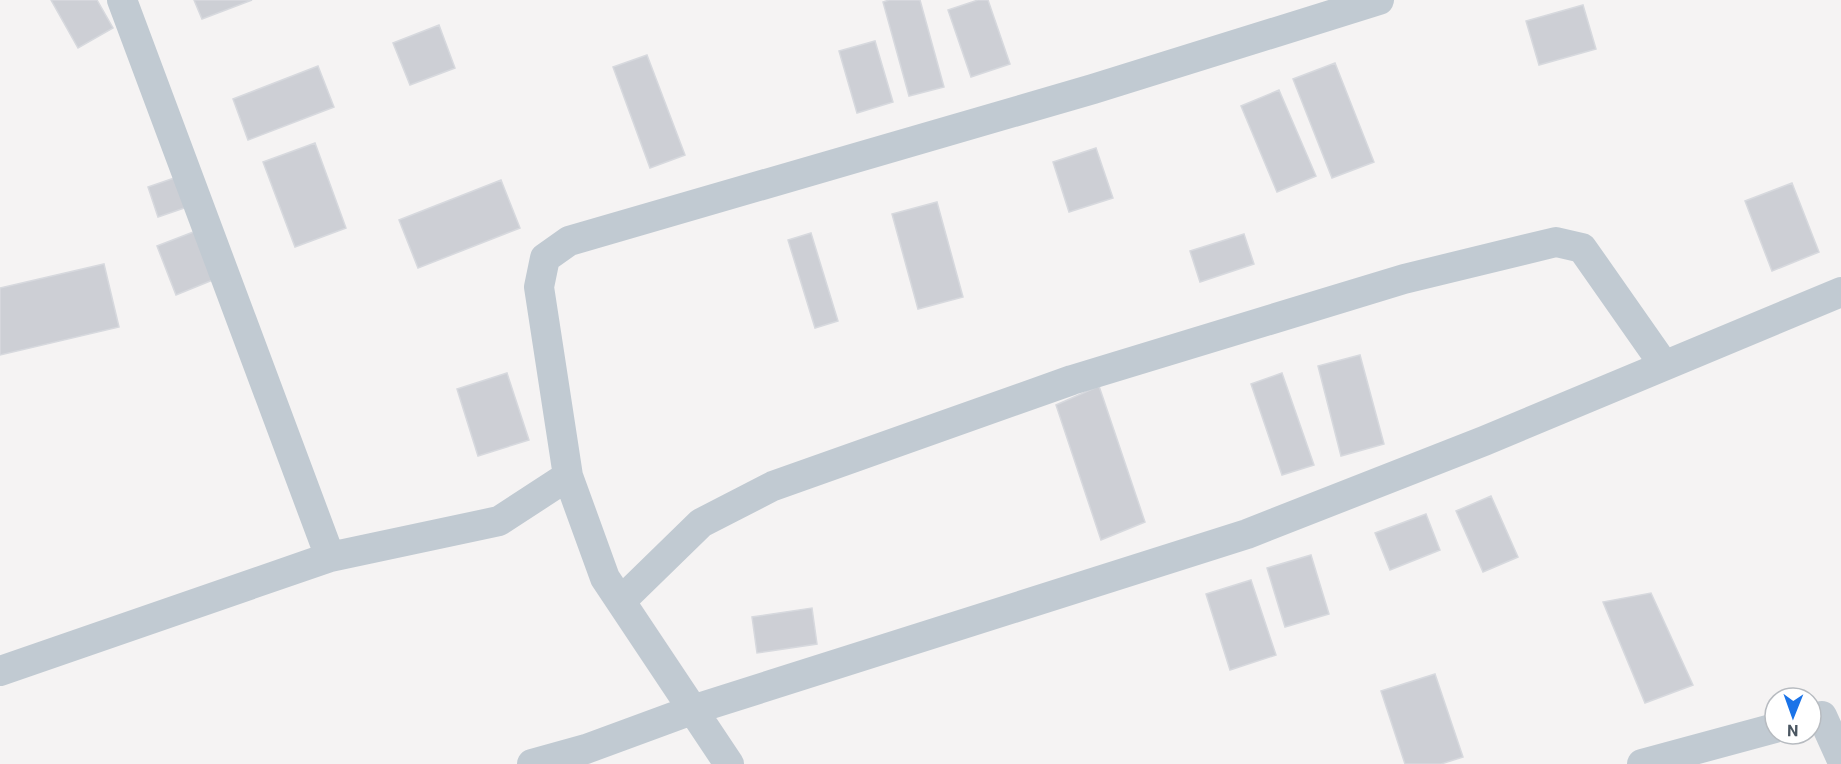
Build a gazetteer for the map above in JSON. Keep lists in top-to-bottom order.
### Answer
{
  "north": "bottom"
}
